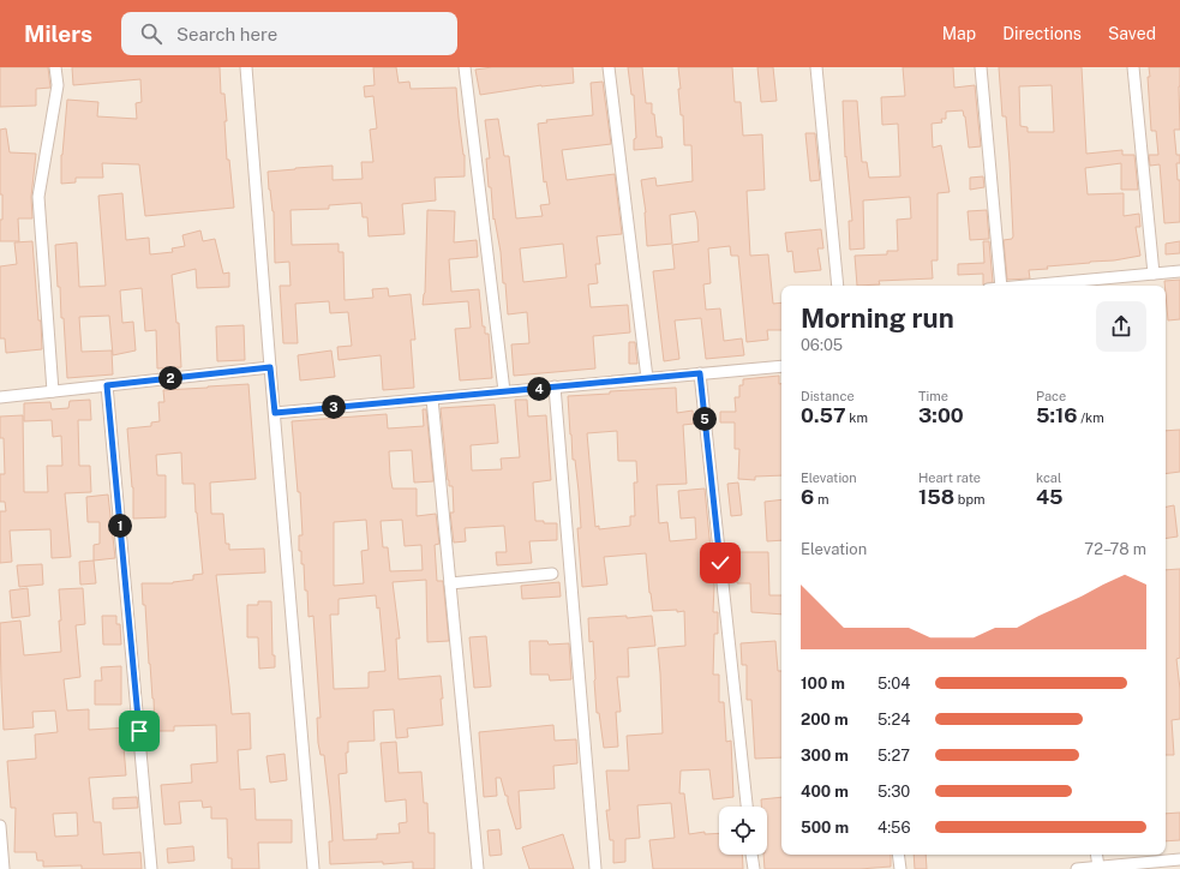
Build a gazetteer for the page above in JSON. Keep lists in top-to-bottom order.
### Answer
{
  "page": {
    "header": "Milers",
    "search": "Search here",
    "nav": ["Map", "Directions", "Saved"],
    "heading": ["Morning run", "06:05"],
    "pins": [
      "2",
      "4",
      "3",
      "5",
      "1"
    ],
    "stats": [
      ["Distance", "0.57 km"],
      ["Time", "3:00"],
      ["Pace", "5:16 /km"],
      ["Elevation", "6 m"],
      ["Heart rate", "158 bpm"],
      ["kcal", "45"]
    ],
    "chart": ["Elevation", "72–78 m"],
    "list": [
      {
        "name": "100 m",
        "note": "5:04"
      },
      {
        "name": "200 m",
        "note": "5:24"
      },
      {
        "name": "300 m",
        "note": "5:27"
      },
      {
        "name": "400 m",
        "note": "5:30"
      },
      {
        "name": "500 m",
        "note": "4:56"
      }
    ]
  }
}
